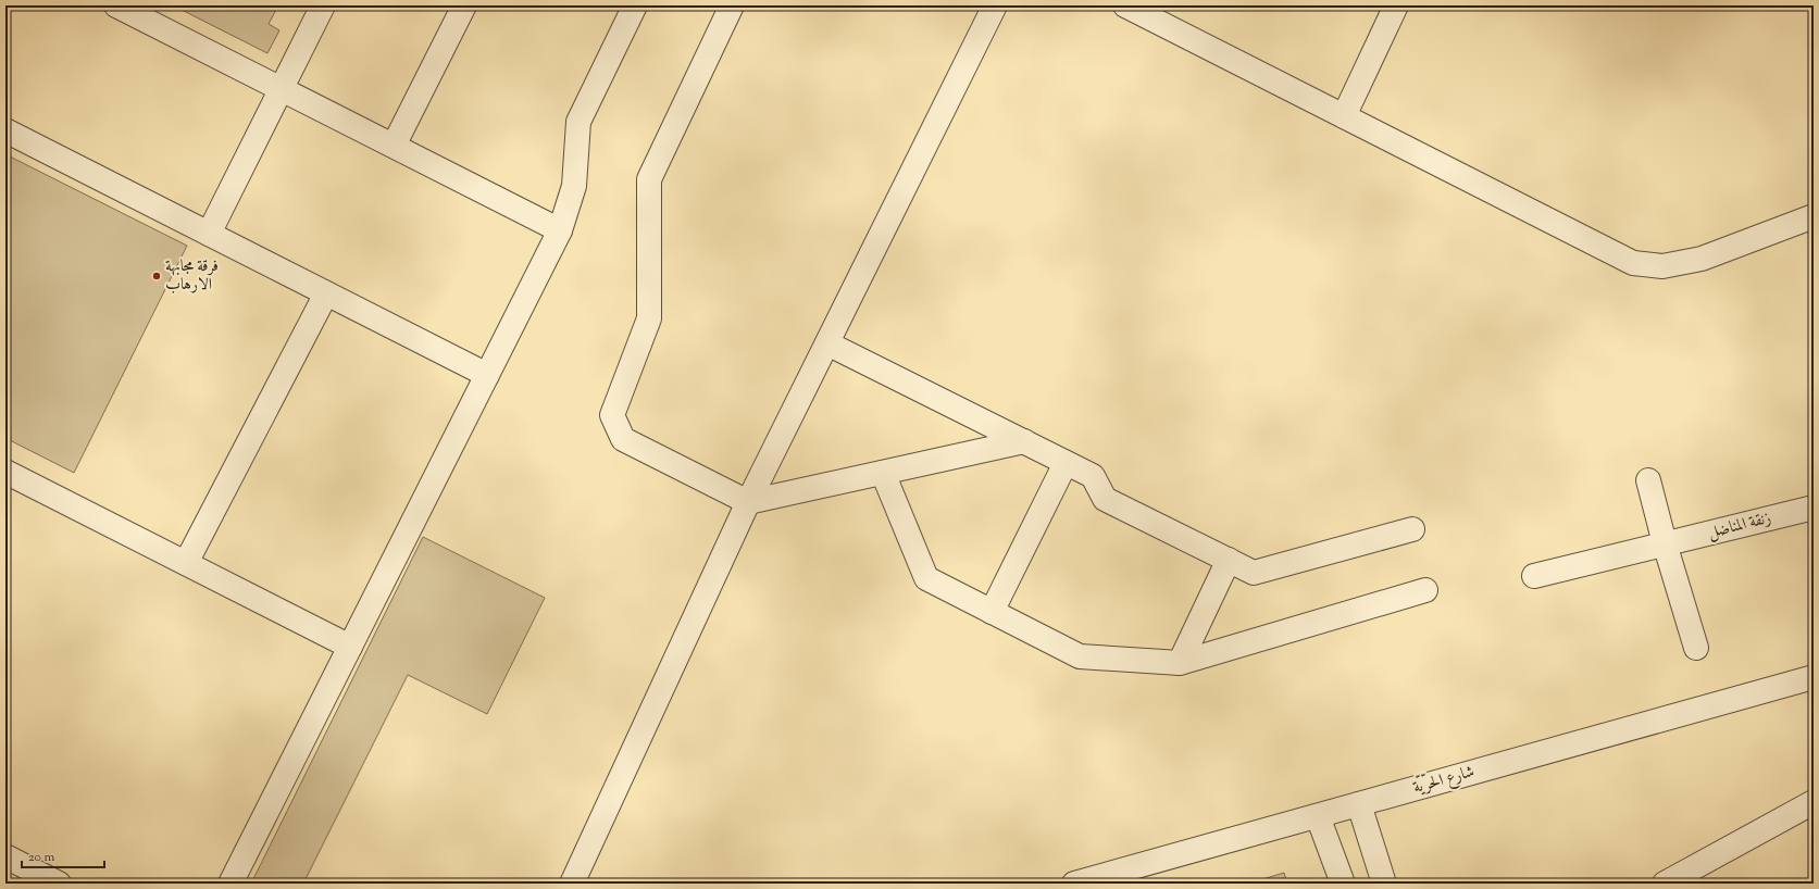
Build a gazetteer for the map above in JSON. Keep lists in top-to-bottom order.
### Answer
{
  "streets": {
    "street": ["زنقة المناضل", "شارع الحرّيّة"]
  },
  "places": ["فرقة مجابهة الارهاب"],
  "scale_bar": "20 m"
}
